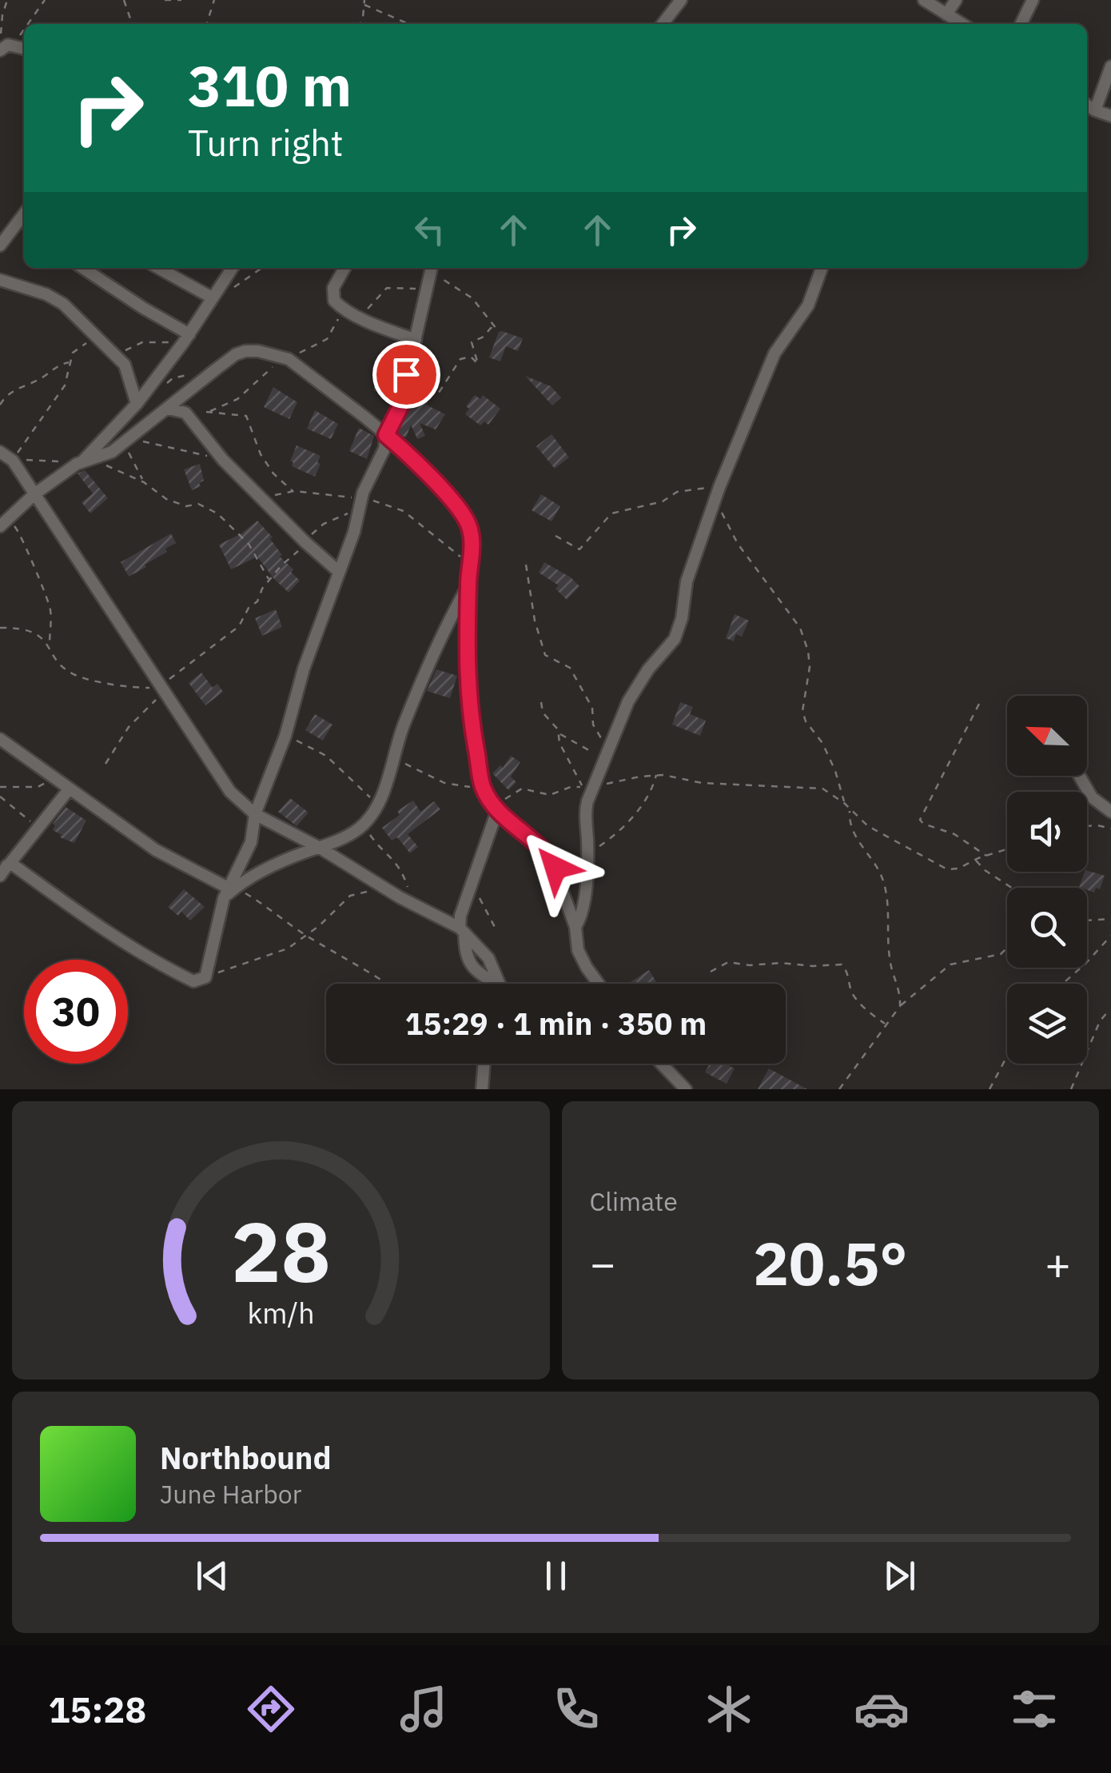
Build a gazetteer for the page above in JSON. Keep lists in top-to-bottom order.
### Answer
{
  "north": "top left",
  "page": {
    "turn": ["310 m", "Turn right"],
    "limit": "30",
    "trip": "15:29 · 1 min · 350 m",
    "tile": "Climate",
    "heat": ["−", "20.5°", "+"],
    "song": ["Northbound", "June Harbor"],
    "tabs": "15:28",
    "gauge": ["28", "km/h"]
  }
}
